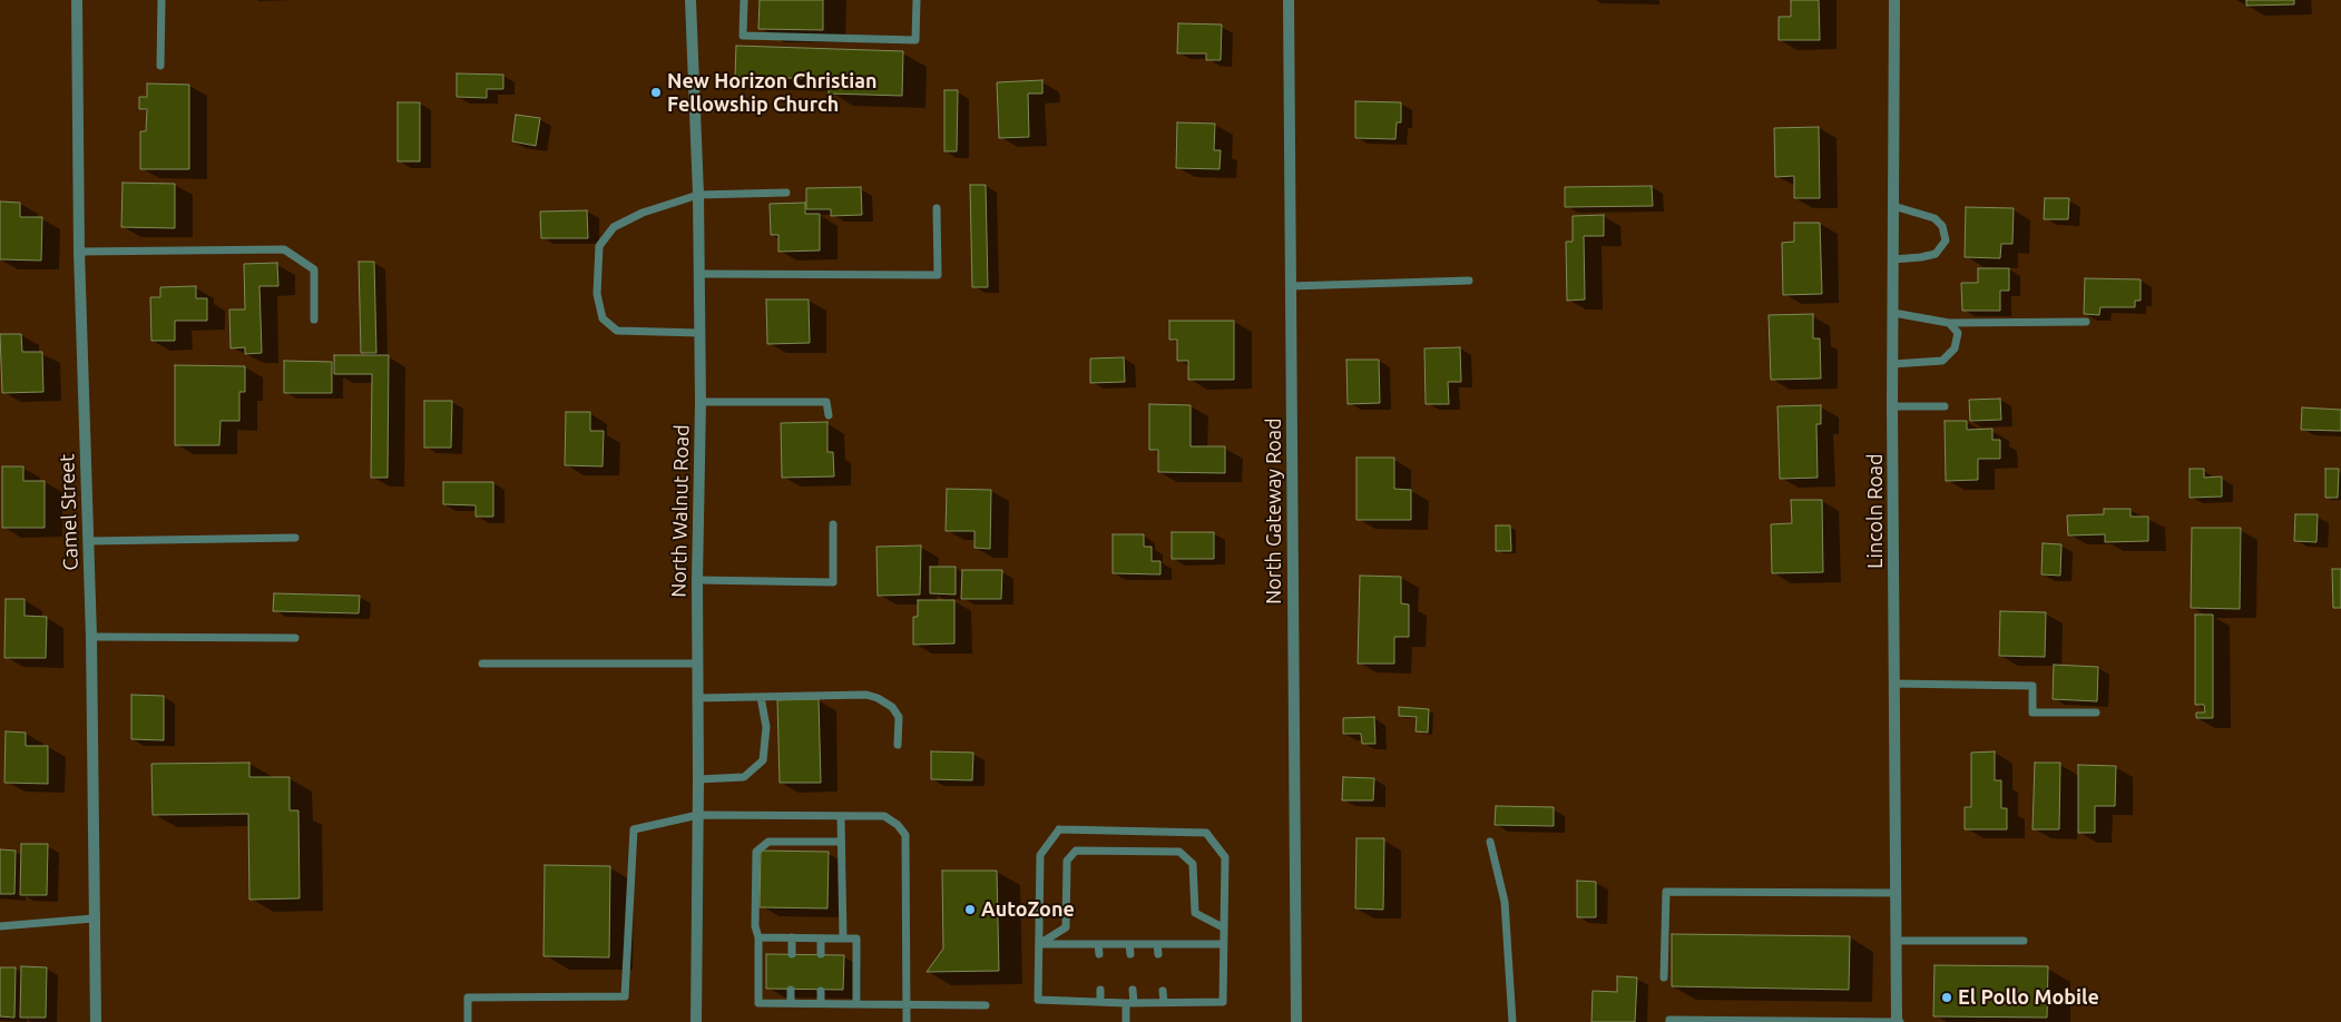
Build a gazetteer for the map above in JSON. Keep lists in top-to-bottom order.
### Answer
{
  "streets": {
    "street": [
      "North Walnut Road",
      "North Gateway Road",
      "Lincoln Road",
      "Camel Street"
    ]
  },
  "places": ["New Horizon Christian Fellowship Church", "AutoZone", "El Pollo Mobile"]
}
